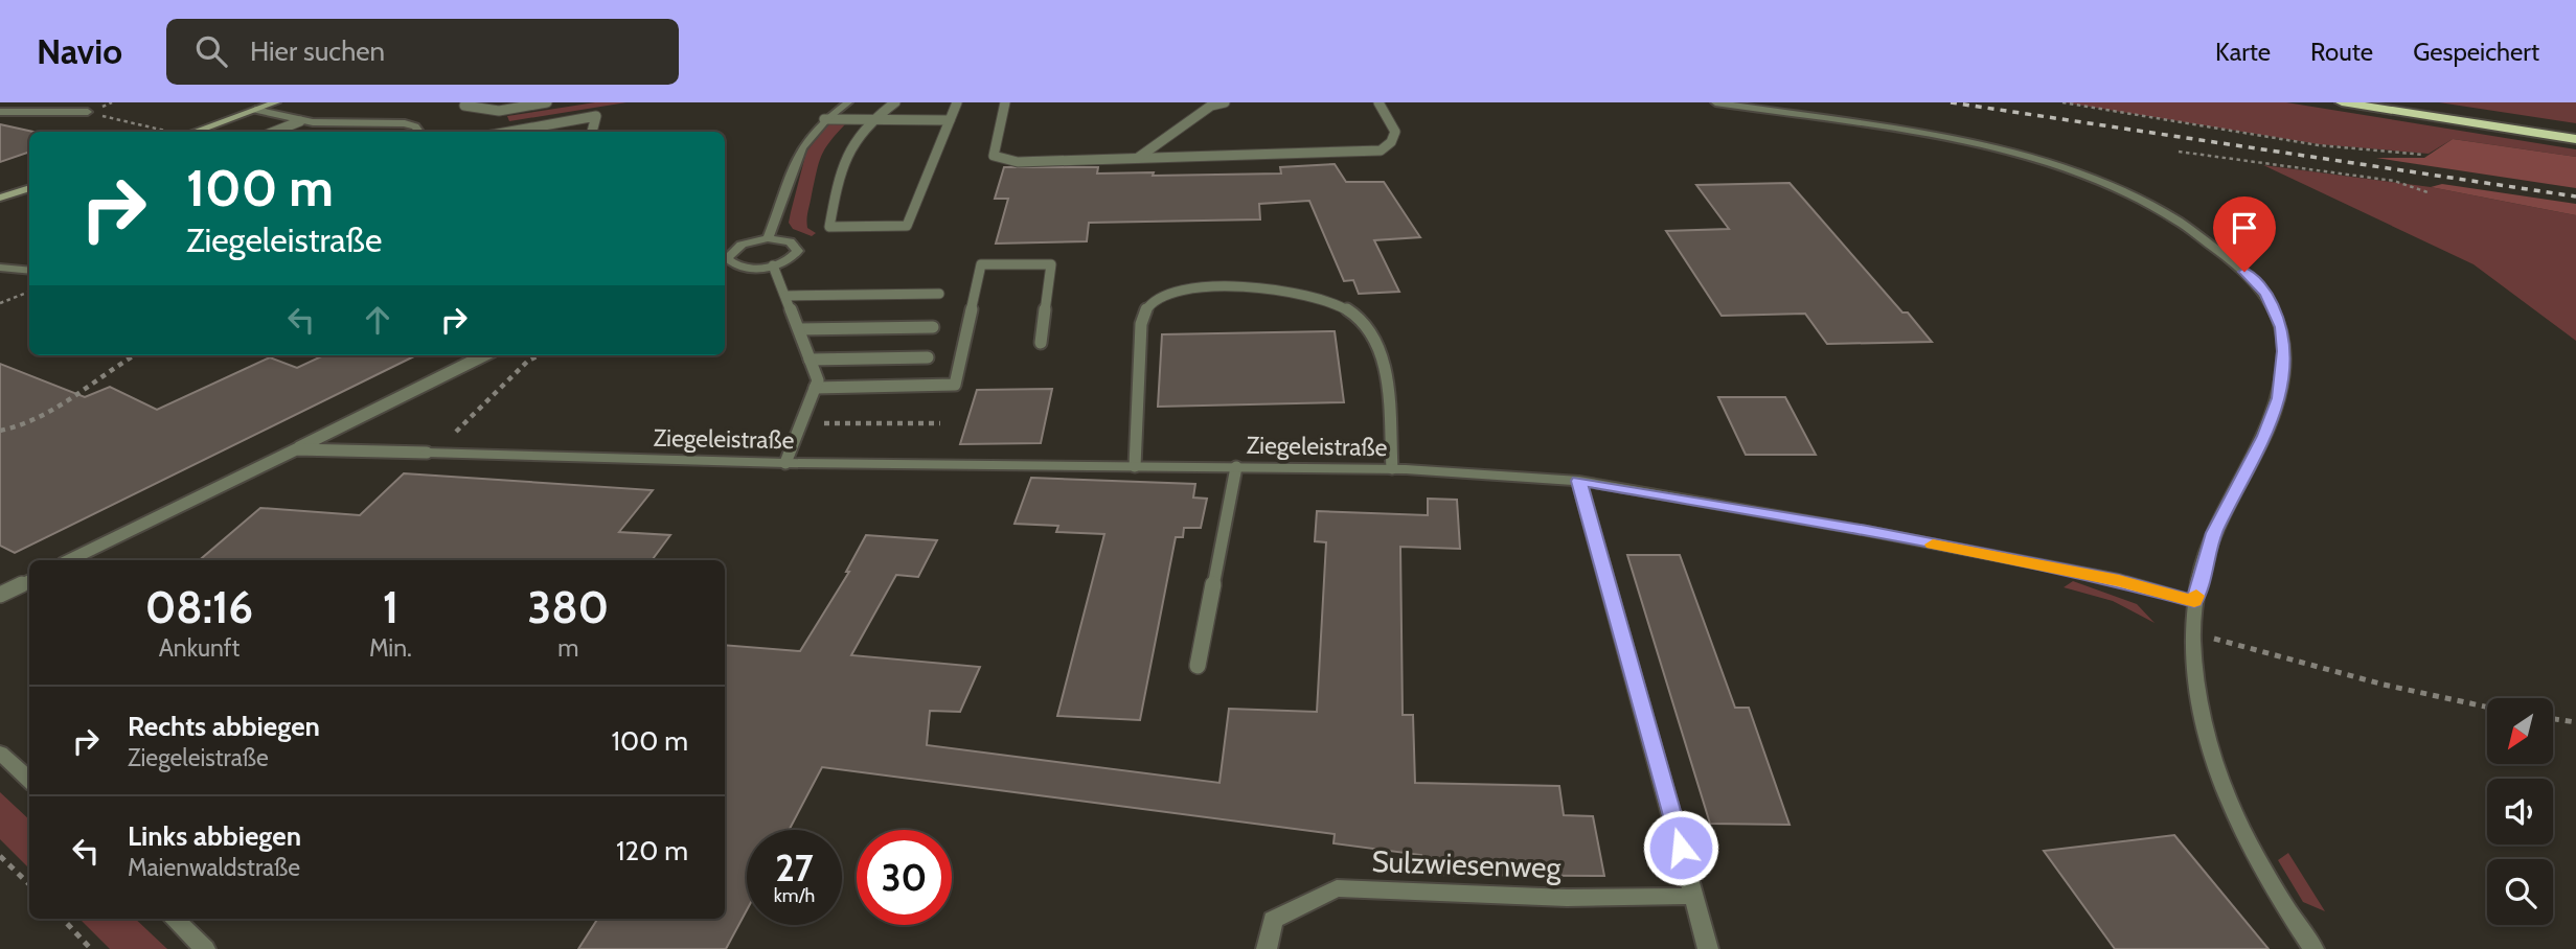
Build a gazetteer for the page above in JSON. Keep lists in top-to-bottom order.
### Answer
{
  "streets": {
    "street": ["Ziegeleistraße", "Sulzwiesenweg"]
  },
  "north": "bottom left",
  "page": {
    "header": "Navio",
    "search": "Hier suchen",
    "nav": ["Karte", "Route", "Gespeichert"],
    "turn": ["100 m", "Ziegeleistraße"],
    "eta": [
      "08:16",
      "Ankunft",
      "1",
      "Min.",
      "380",
      "m"
    ],
    "list": [
      {
        "name": "Rechts abbiegen",
        "note": "Ziegeleistraße",
        "value": "100 m"
      },
      {
        "name": "Links abbiegen",
        "note": "Maienwaldstraße",
        "value": "120 m"
      }
    ],
    "speed": "27 km/h",
    "limit": "30"
  }
}
